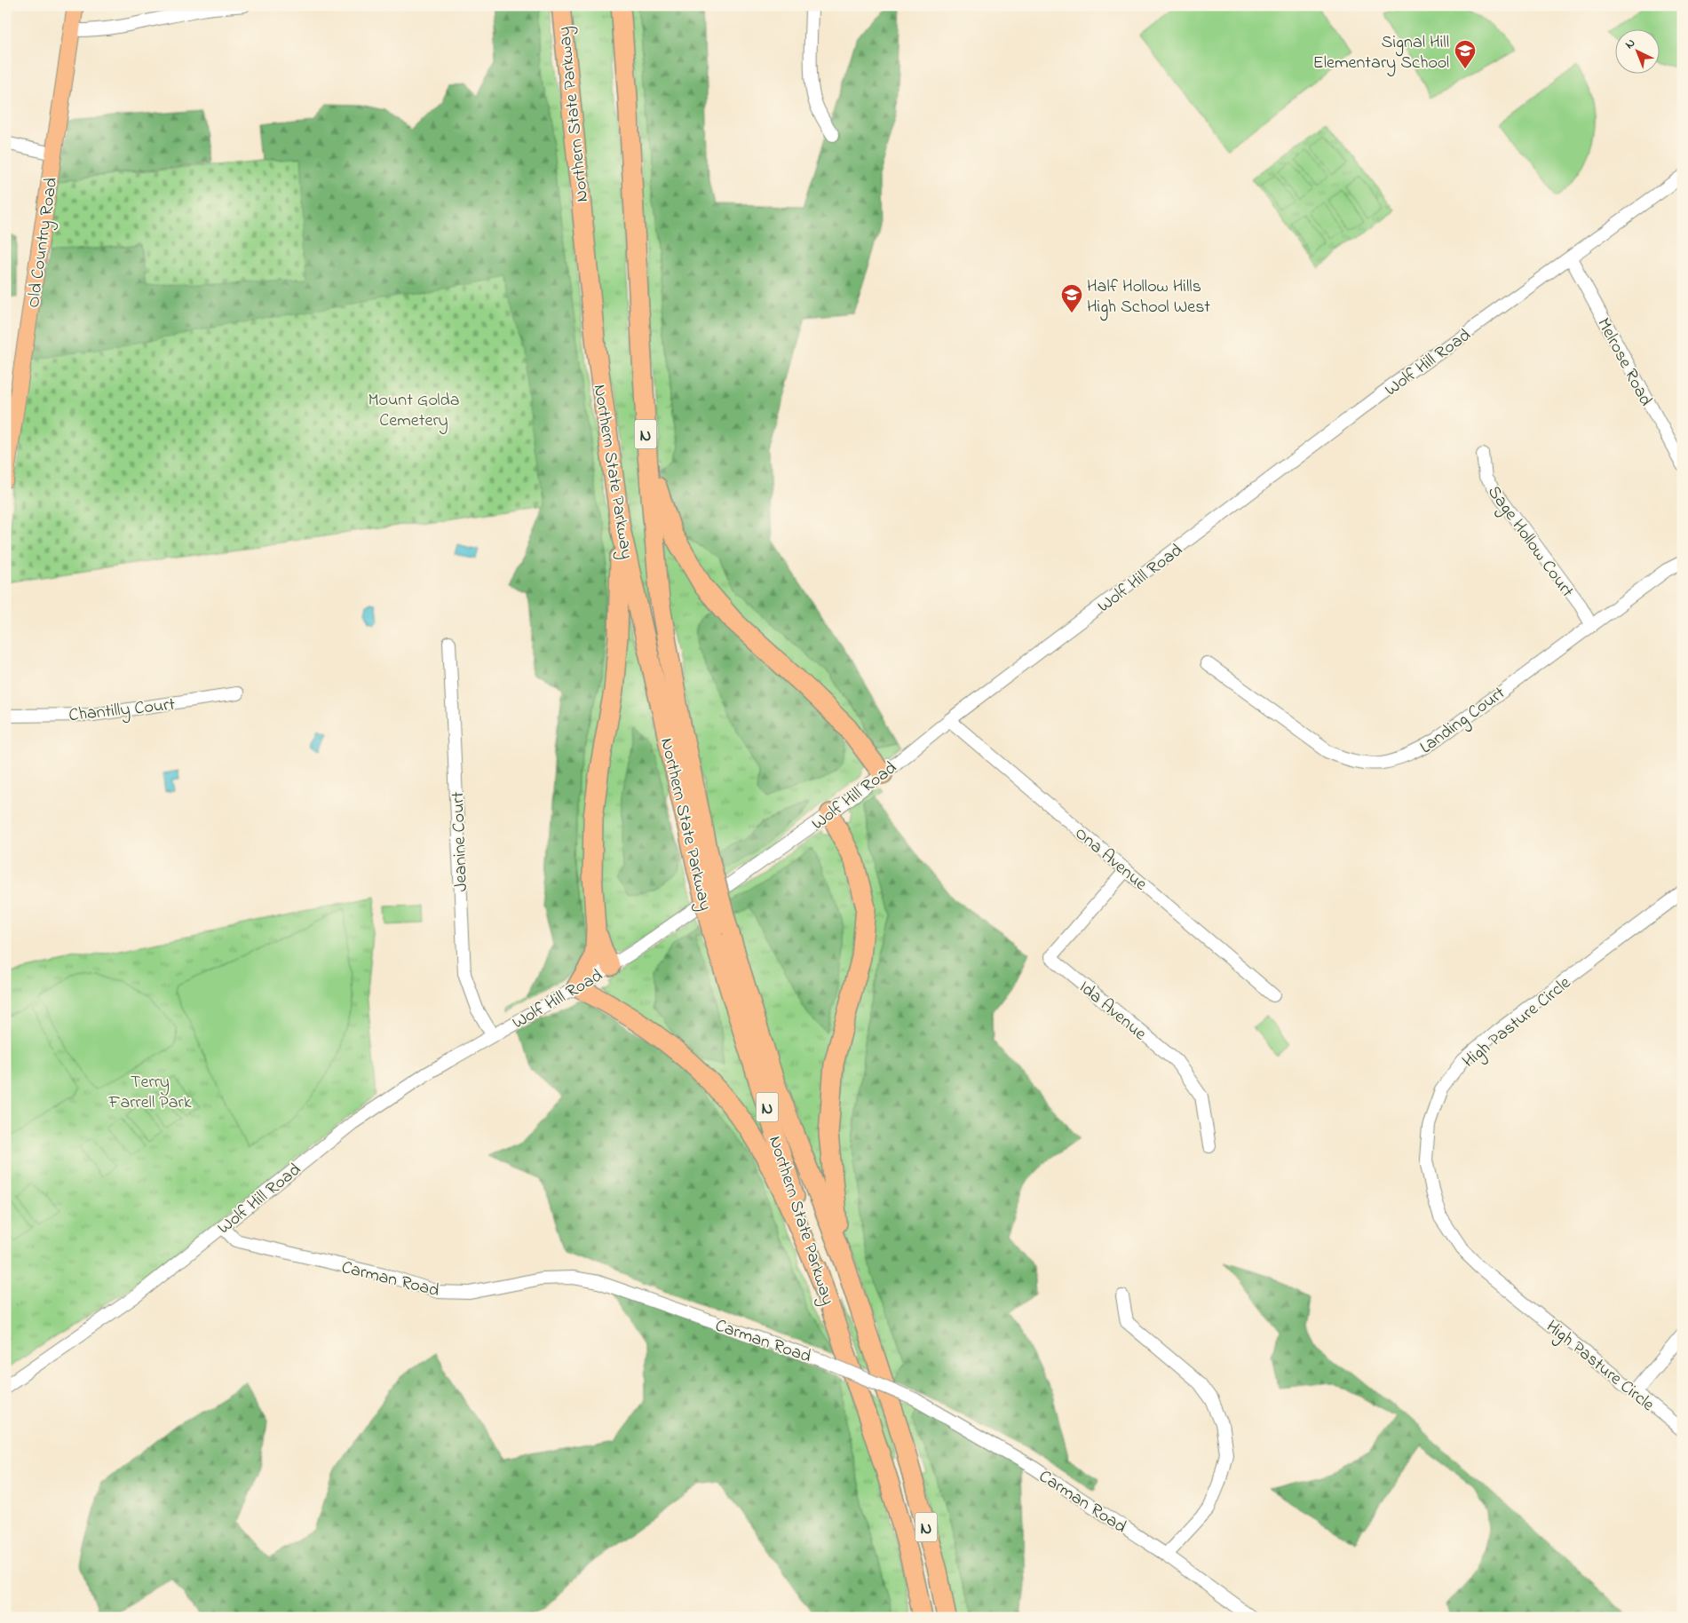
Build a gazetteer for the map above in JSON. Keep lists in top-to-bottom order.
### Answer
{
  "streets": {
    "highway": ["Northern State Parkway", "N"],
    "main road": ["Old Country Road"],
    "street": [
      "Wolf Hill Road",
      "Melrose Road",
      "Sage Hollow Court",
      "Chantilly Court",
      "Landing Court",
      "Jeanine Court",
      "Ona Avenue",
      "Ida Avenue",
      "High Pasture Circle",
      "Carman Road"
    ]
  },
  "crossings": [
    ["Wolf Hill Road", "Melrose Road"],
    ["Wolf Hill Road", "Jeanine Court"],
    ["Wolf Hill Road", "Ona Avenue"],
    ["Wolf Hill Road", "Carman Road"],
    ["Sage Hollow Court", "Landing Court"],
    ["Ona Avenue", "Ida Avenue"]
  ],
  "parks": ["Mount Golda Cemetery", "Terry Farrell Park"],
  "places": {
    "school or university": ["Signal Hill Elementary School", "Half Hollow Hills High School West"]
  },
  "north": "top left"
}
